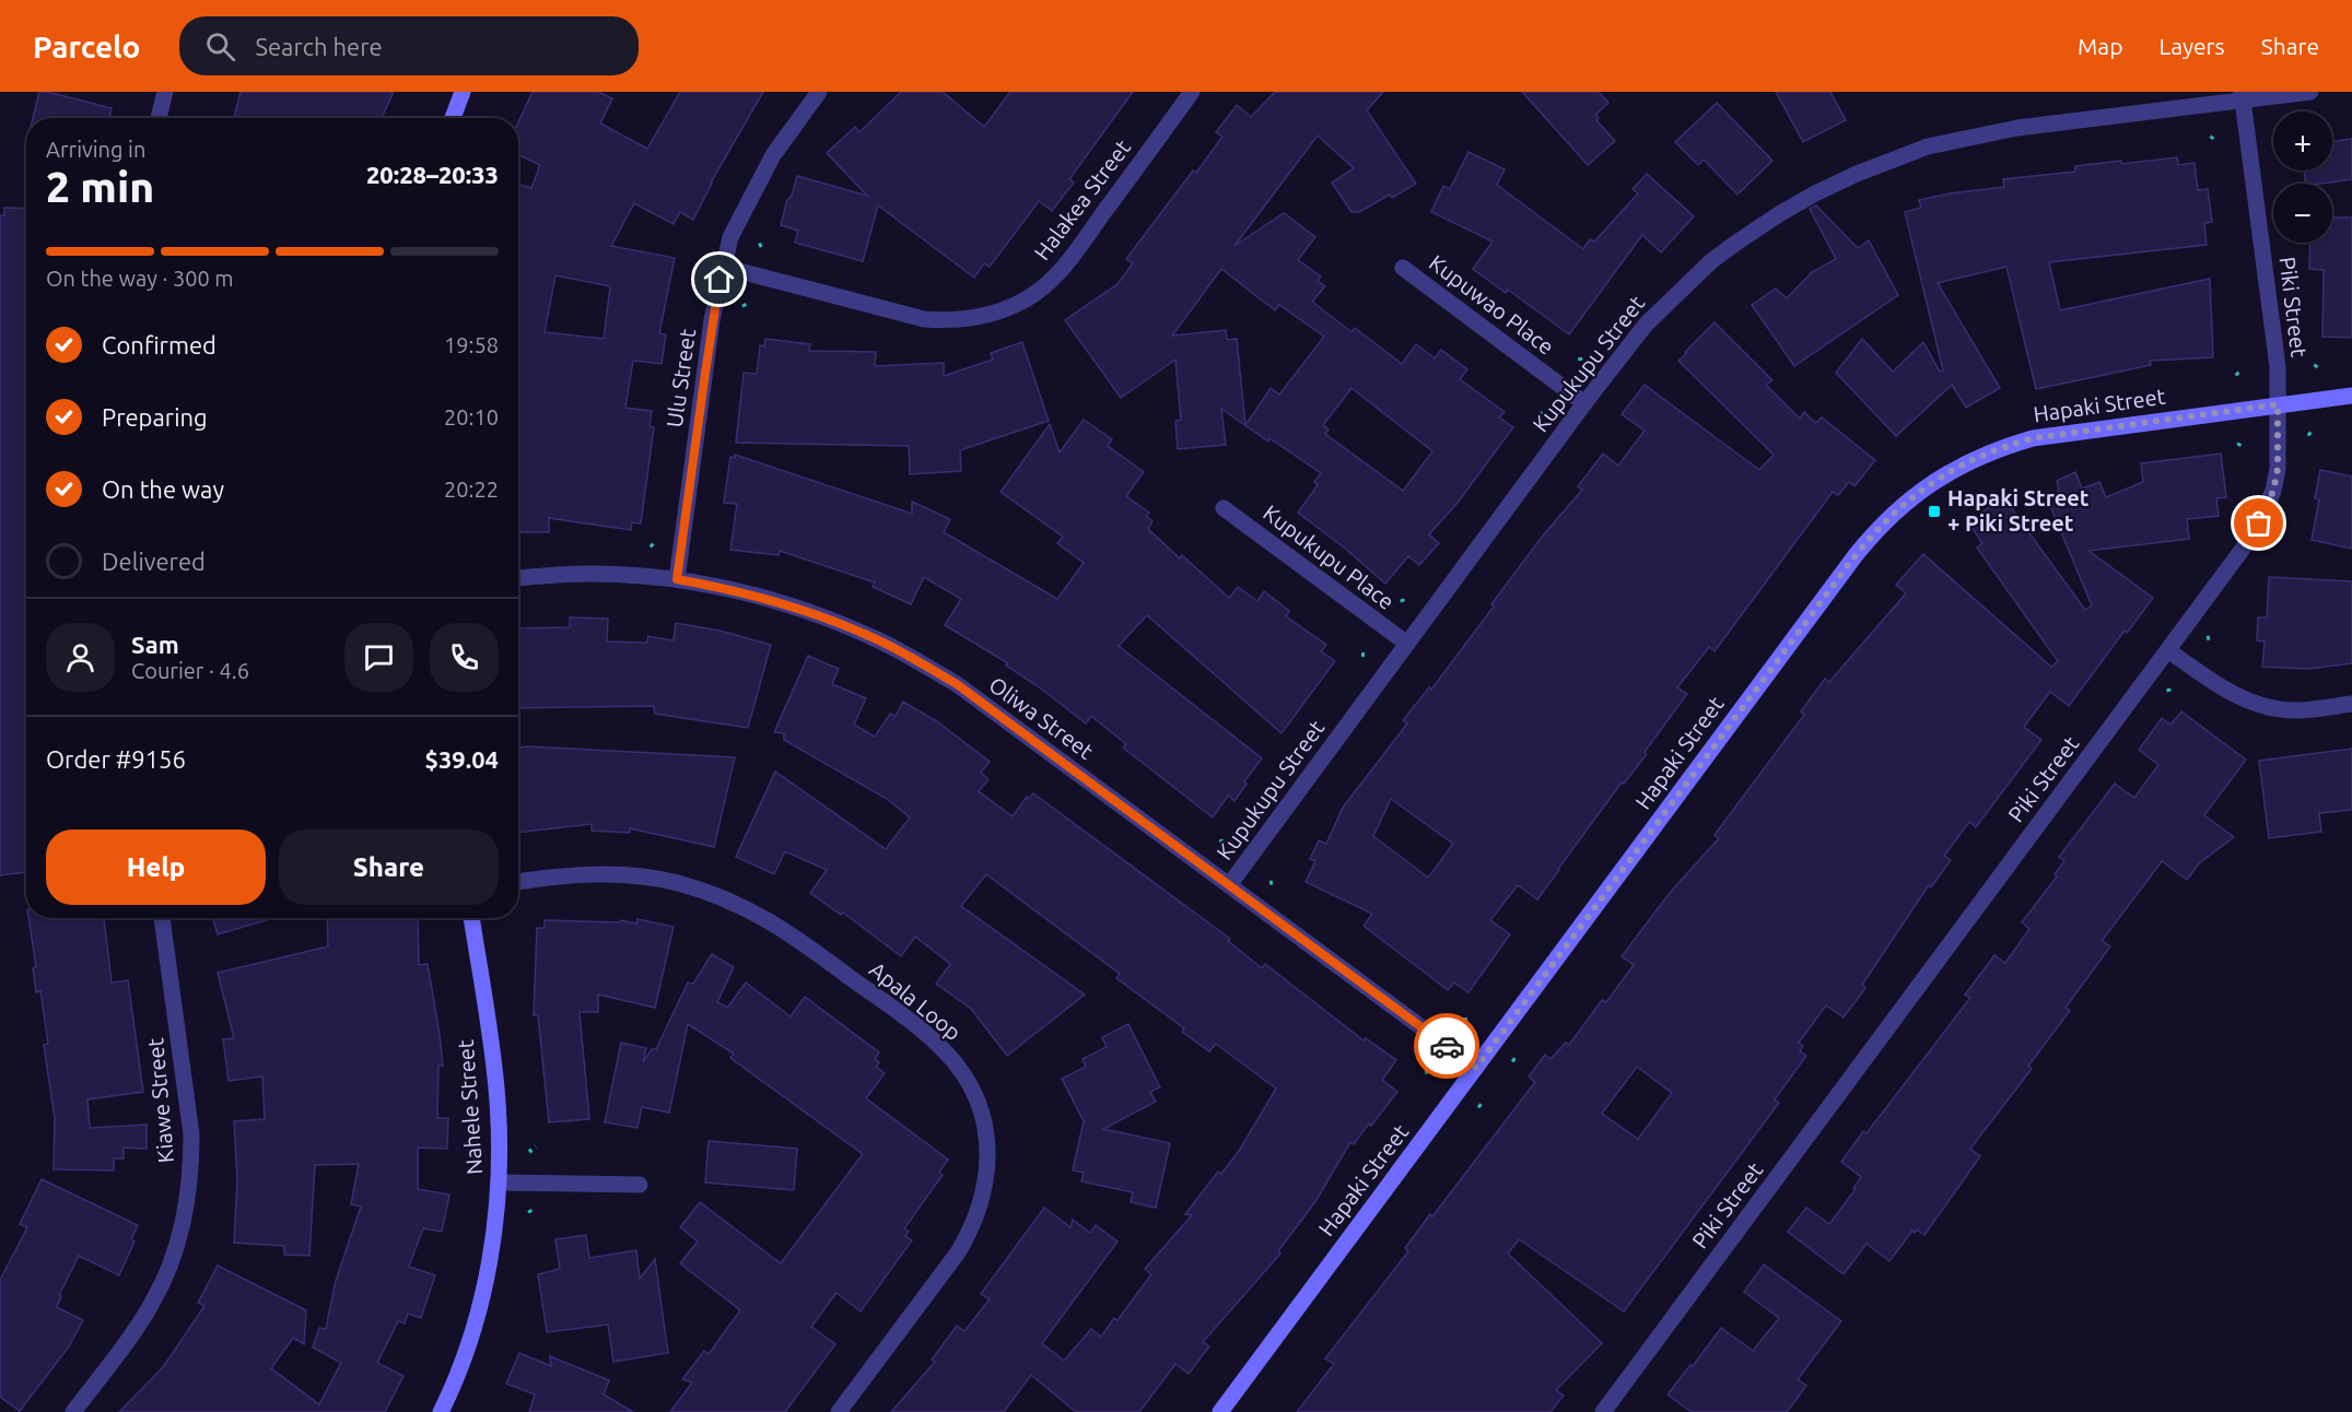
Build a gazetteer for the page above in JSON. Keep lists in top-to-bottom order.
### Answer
{
  "streets": {
    "street": [
      "Halakea Street",
      "Kupuwao Place",
      "Piki Street",
      "Kupukupu Street",
      "Ulu Street",
      "Hapaki Street",
      "Kupukupu Place",
      "Oliwa Street",
      "Apala Loop",
      "Kiawe Street",
      "Nahele Street"
    ]
  },
  "crossings": [
    ["Halakea Street", "Ulu Street"],
    ["Kupuwao Place", "Kupukupu Street"],
    ["Piki Street", "Kupukupu Street"],
    ["Piki Street", "Hapaki Street"],
    ["Kupukupu Street", "Kupukupu Place"],
    ["Kupukupu Street", "Oliwa Street"],
    ["Ulu Street", "Oliwa Street"],
    ["Hapaki Street", "Oliwa Street"]
  ],
  "places": {
    "transit": ["Hapaki Street + Piki Street"]
  },
  "page": {
    "header": "Parcelo",
    "search": "Search here",
    "nav": ["Map", "Layers", "Share"],
    "map_buttons": ["+", "−"],
    "heading": ["2 min", "Arriving in", "20:28–20:33"],
    "panel": [
      "Sam",
      "Courier · 4.6",
      "Order #9156",
      "$39.04"
    ],
    "bar": "On the way · 300 m",
    "list": [
      ["Confirmed", "19:58"],
      ["Preparing", "20:10"],
      ["On the way", "20:22"],
      "Delivered"
    ],
    "buttons": ["Help", "Share"]
  }
}
